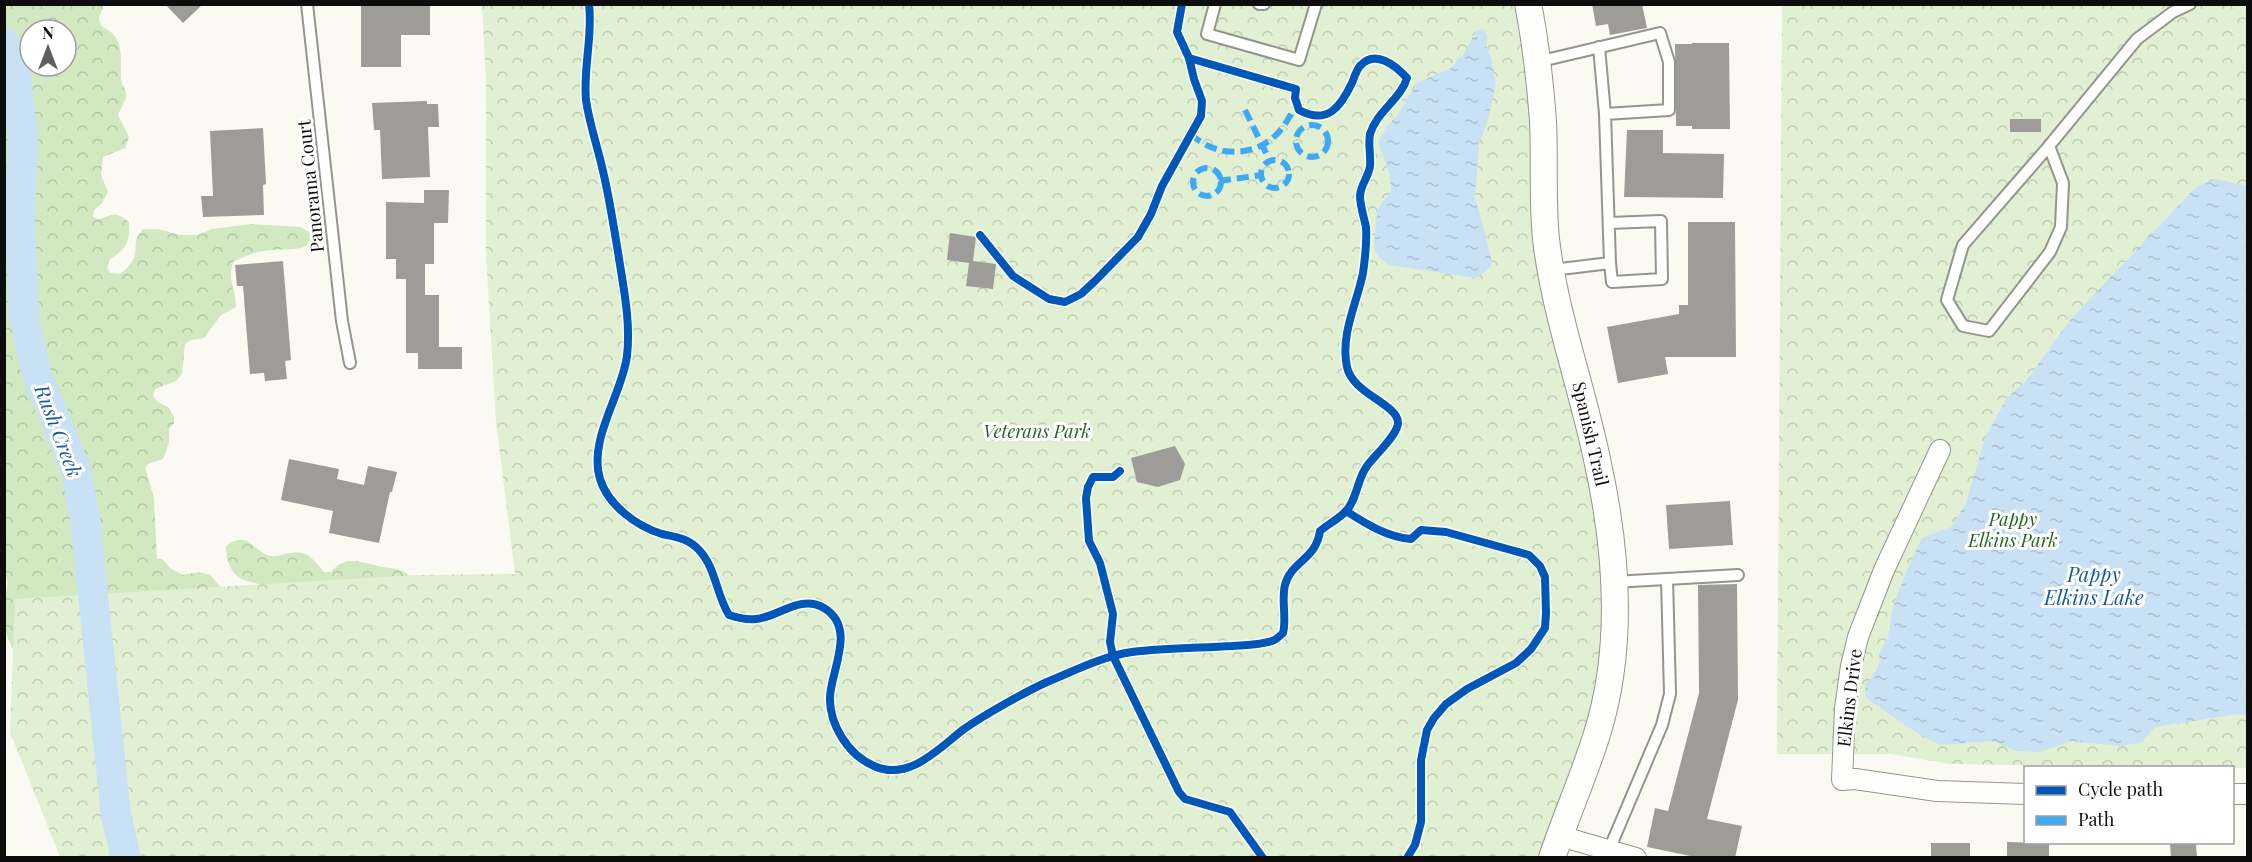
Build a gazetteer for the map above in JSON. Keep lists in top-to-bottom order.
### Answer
{
  "streets": {
    "street": ["Spanish Trail", "Elkins Drive"],
    "lane": ["Panorama Court"]
  },
  "water": ["Rush Creek", "Pappy Elkins Lake"],
  "parks": ["Veterans Park", "Pappy Elkins Park"],
  "legend": ["Cycle path", "Path"],
  "north": "top"
}
